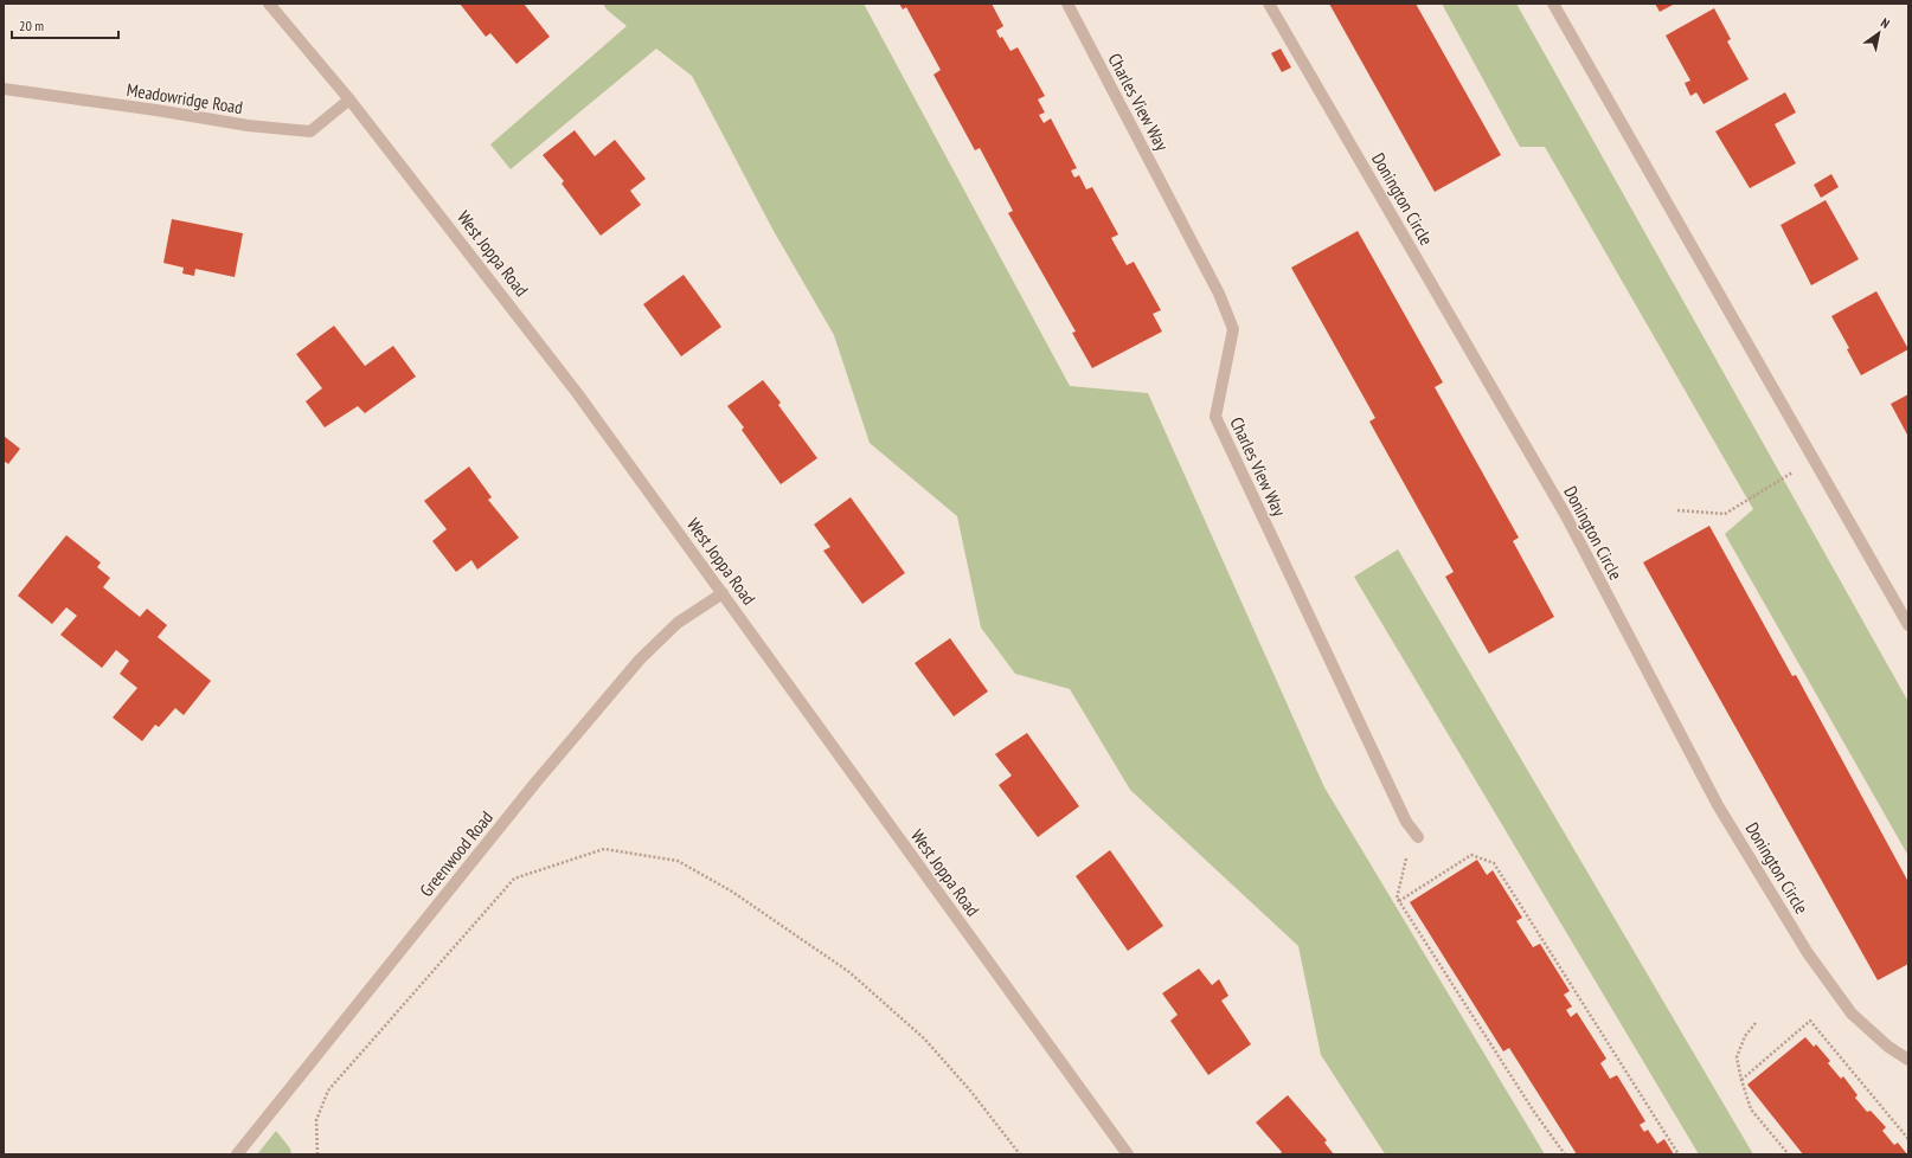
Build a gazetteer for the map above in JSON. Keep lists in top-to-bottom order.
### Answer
{
  "streets": {
    "street": [
      "Meadowridge Road",
      "Charles View Way",
      "Donington Circle",
      "West Joppa Road",
      "Greenwood Road"
    ]
  },
  "crossings": [
    ["Meadowridge Road", "West Joppa Road"],
    ["West Joppa Road", "Greenwood Road"]
  ],
  "scale_bar": "20 m",
  "north": "top right"
}
